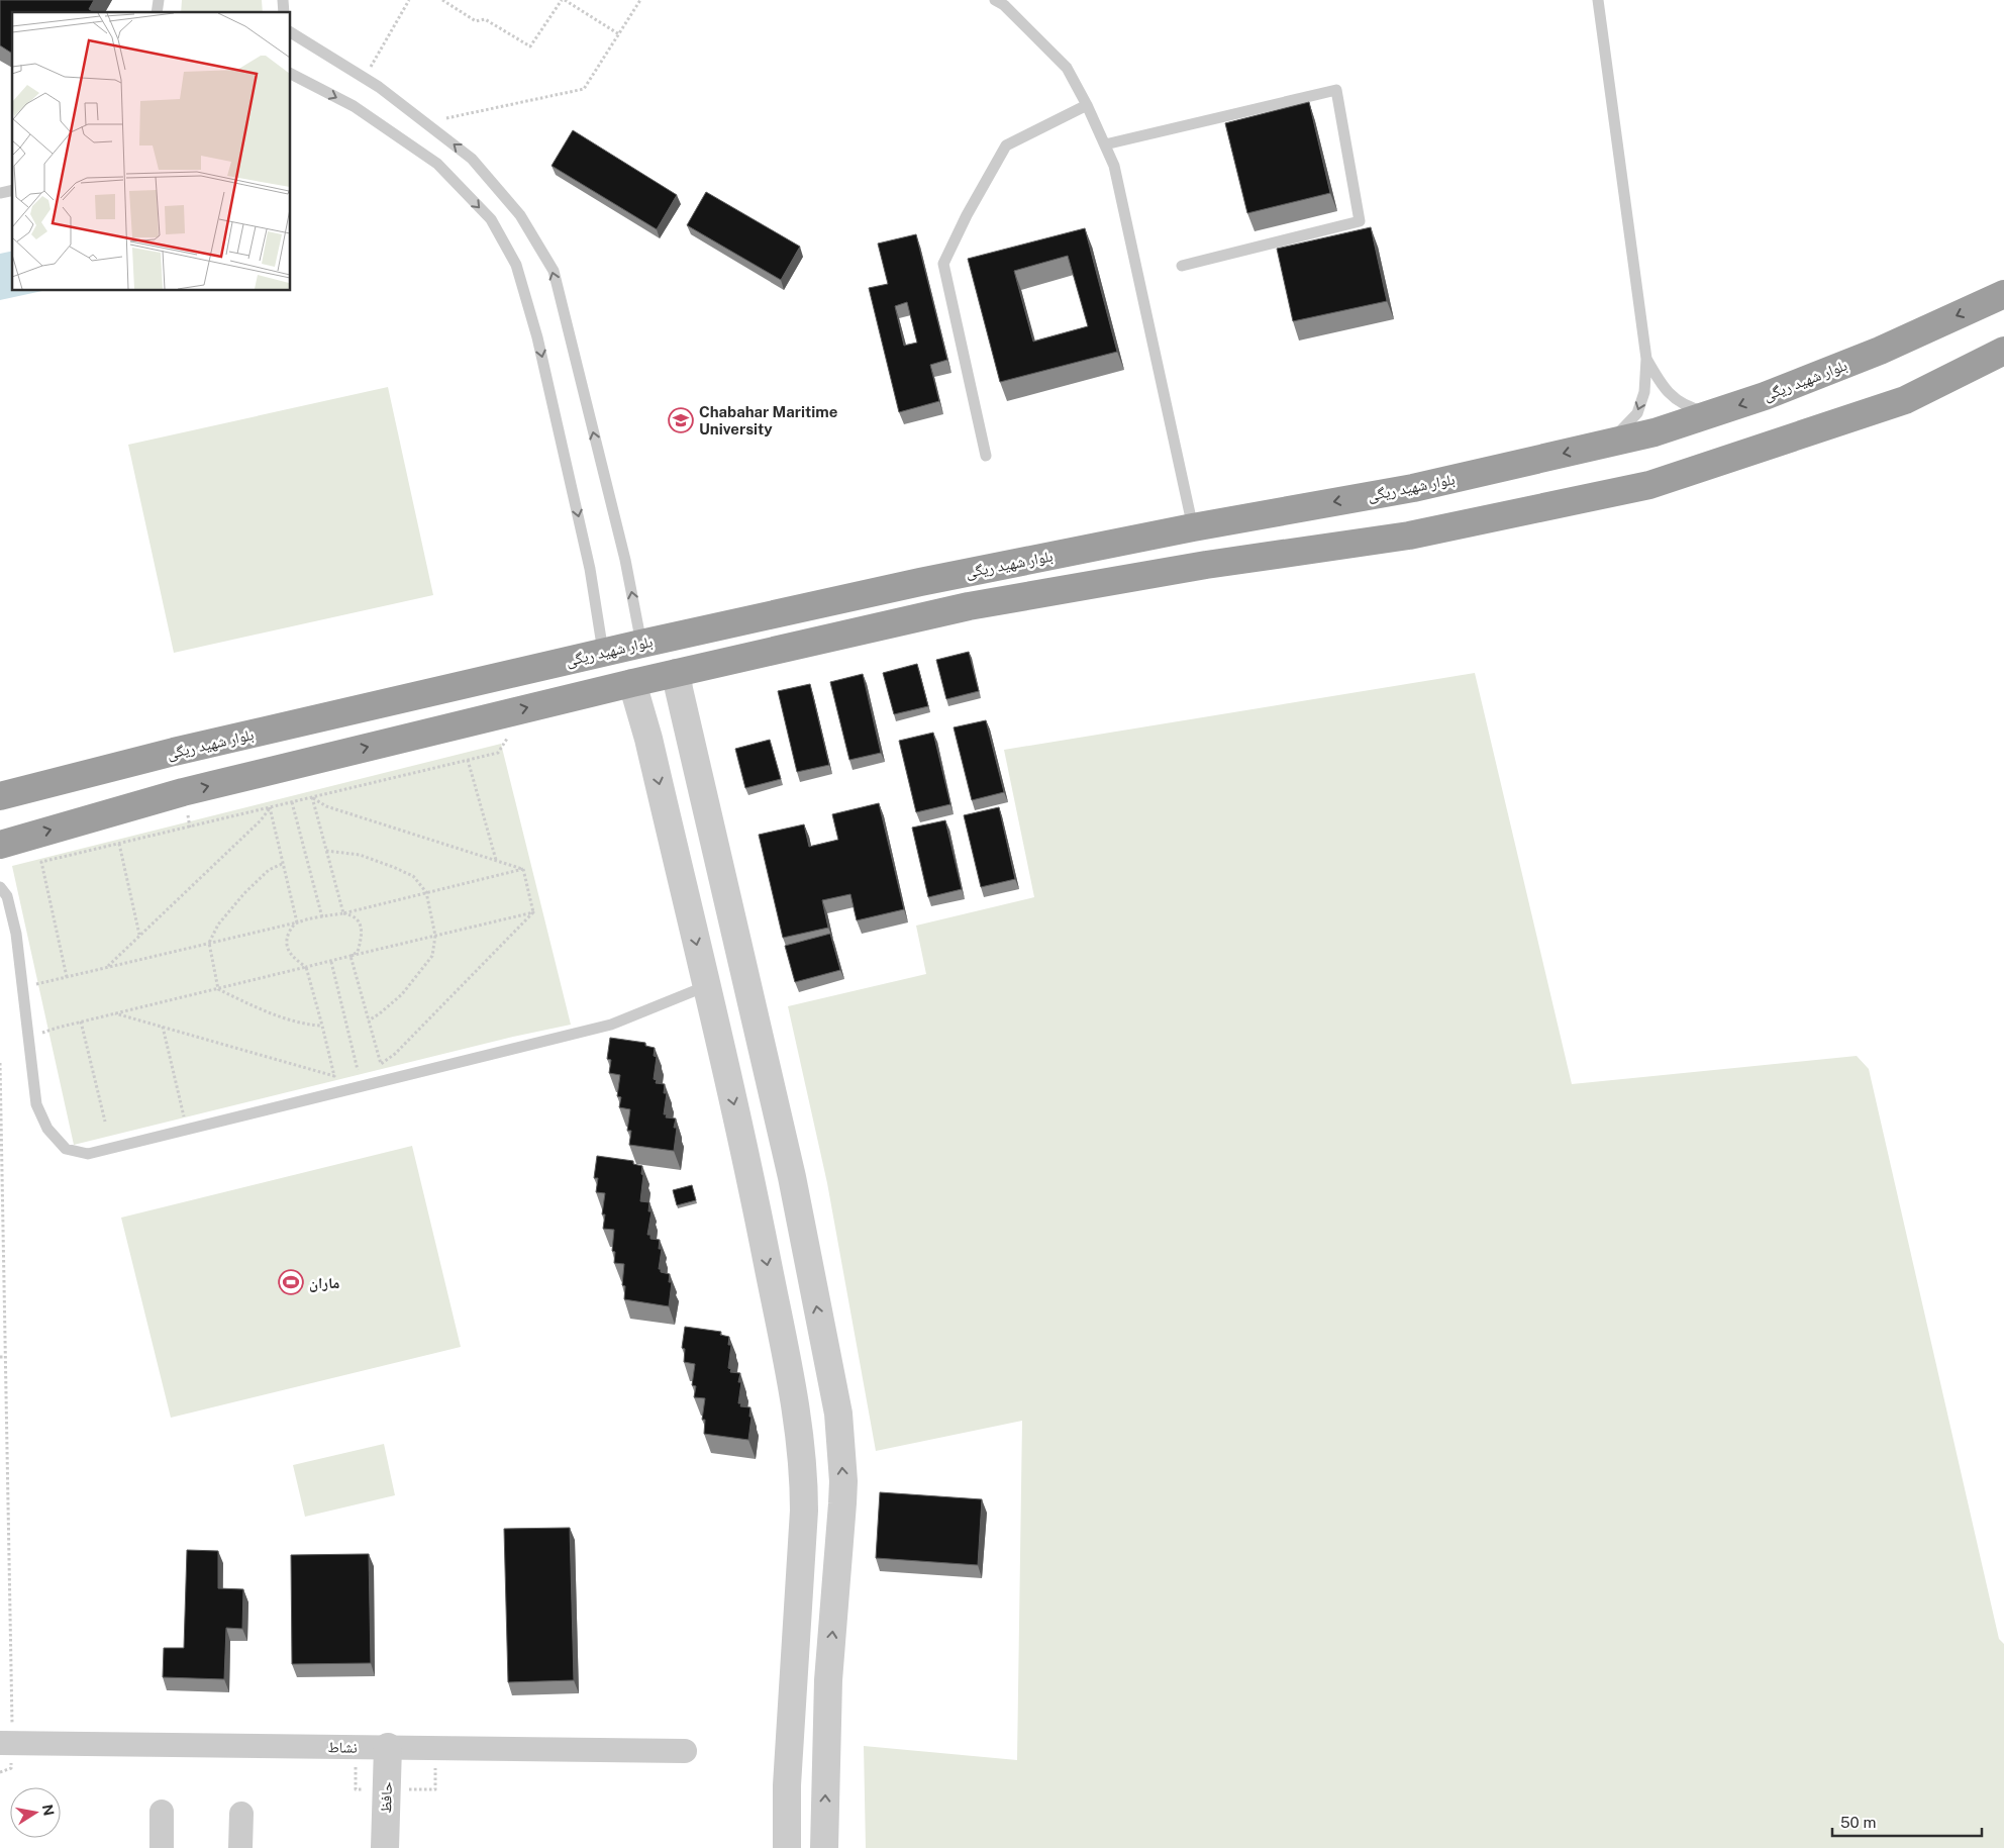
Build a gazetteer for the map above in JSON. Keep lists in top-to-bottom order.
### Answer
{
  "streets": {
    "highway": ["بلوار شهید ریگی"],
    "street": ["نشاط", "حافظ"]
  },
  "crossings": [
    ["نشاط", "حافظ"]
  ],
  "places": {
    "school or university": ["Chabahar Maritime University"],
    "sports": ["ماران"]
  },
  "scale_bar": "50 m",
  "north": "right"
}
